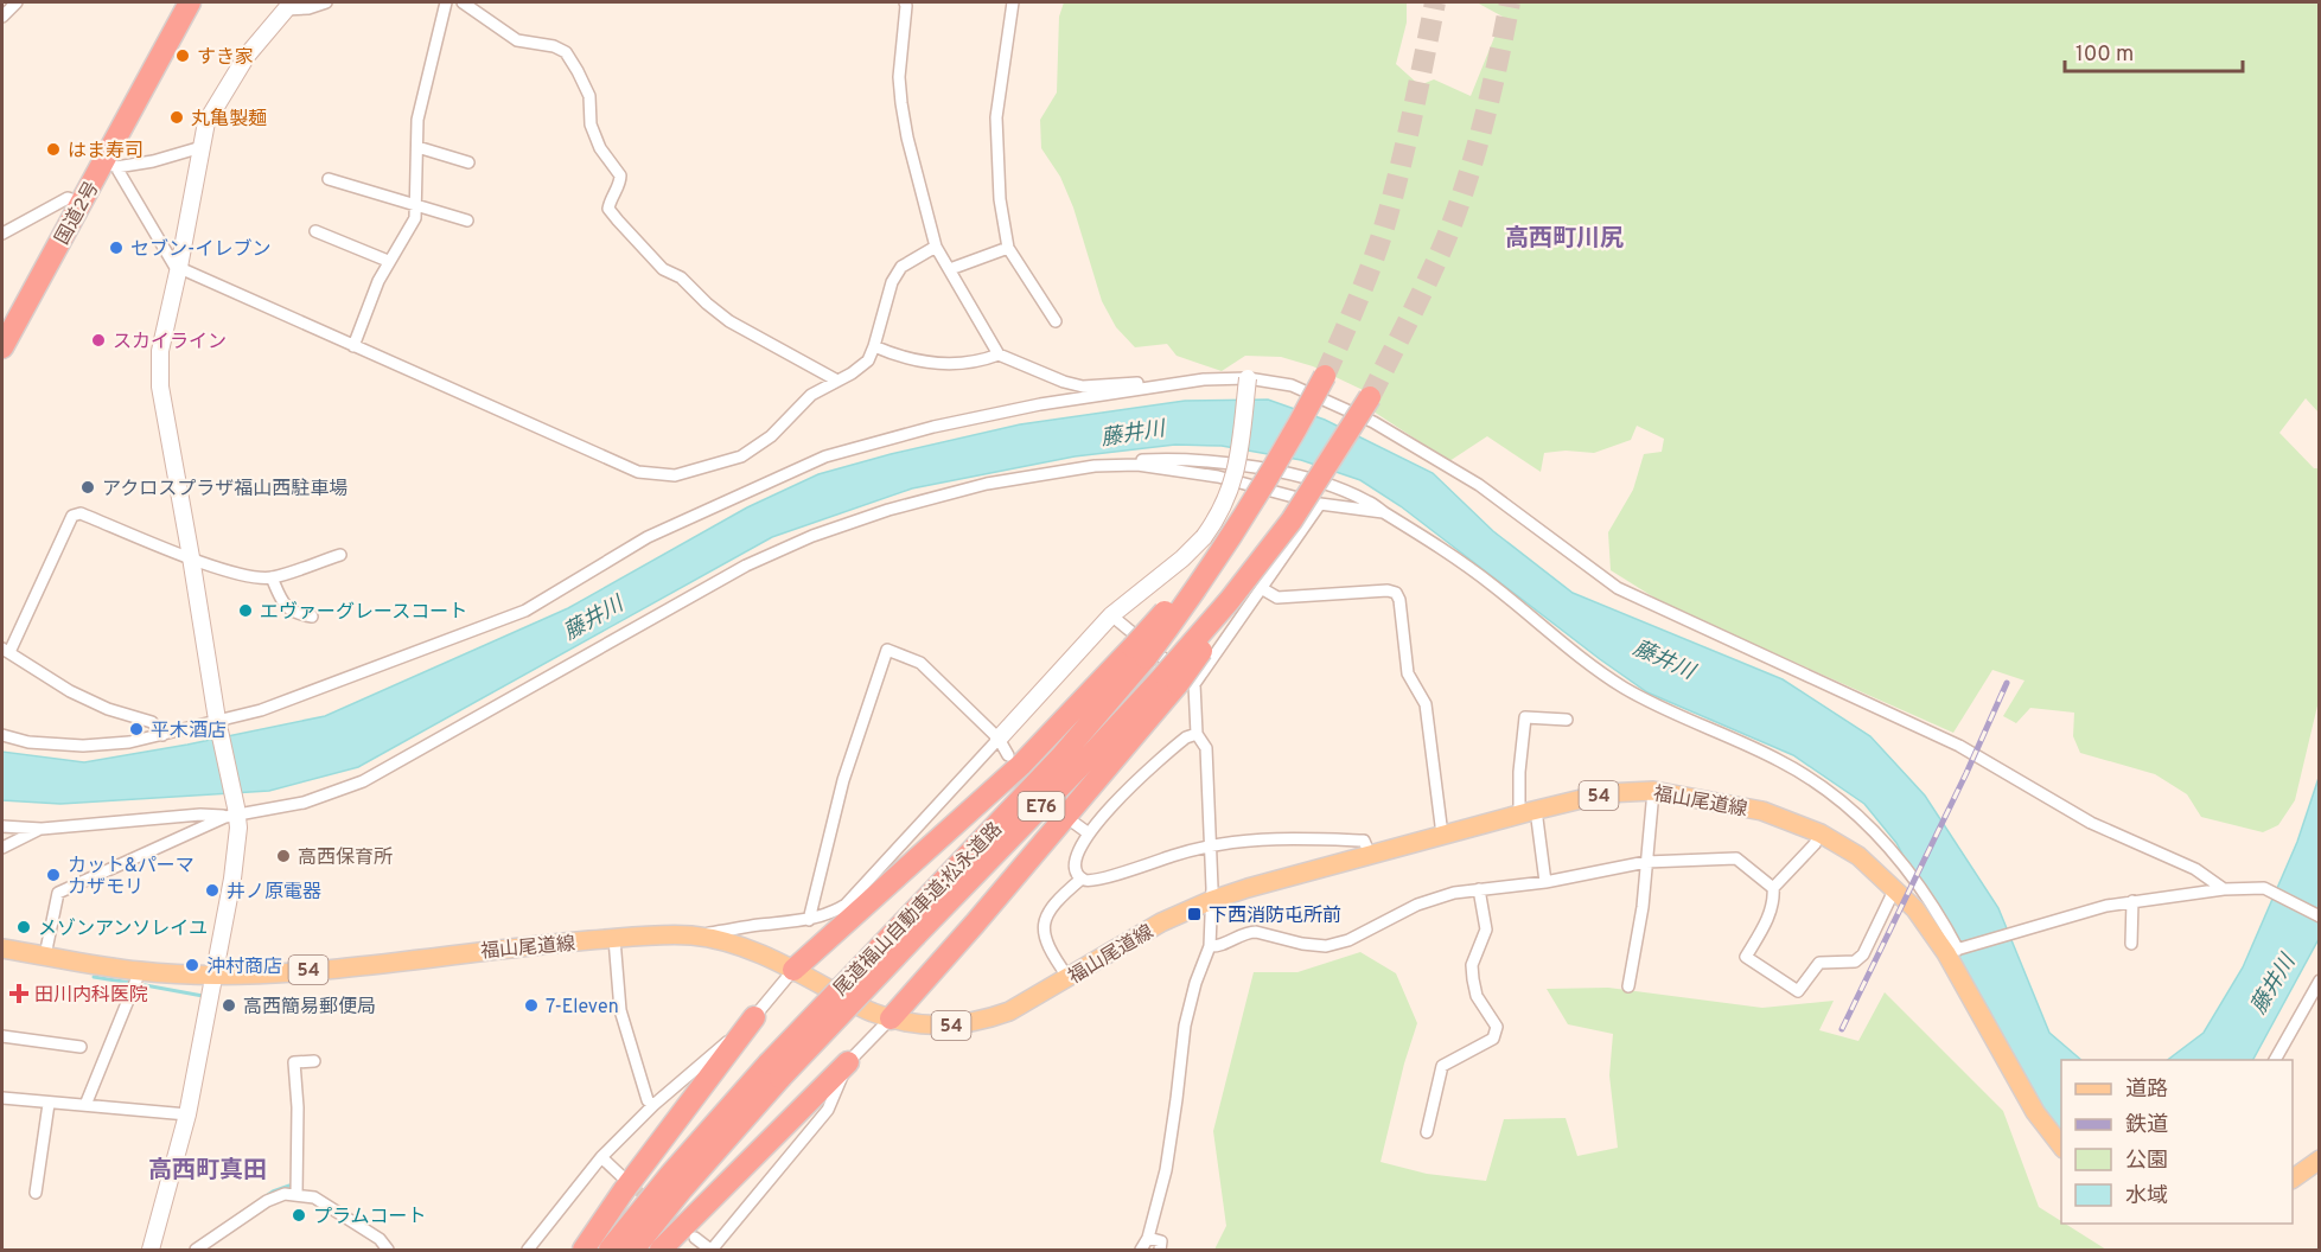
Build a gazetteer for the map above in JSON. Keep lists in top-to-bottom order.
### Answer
{
  "streets": {
    "highway": ["国道2号", "E76", "尾道福山自動車道;松永道路"],
    "main road": ["54", "福山尾道線"]
  },
  "districts": ["高西町川尻", "高西町真田"],
  "water": ["藤井川"],
  "places": {
    "other": [
      "すき家",
      "丸亀製麺",
      "はま寿司",
      "セブン-イレブン",
      "スカイライン",
      "アクロスプラザ福山西駐車場",
      "エヴァーグレースコート",
      "平木酒店",
      "高西保育所",
      "カット&パーマ カザモリ",
      "井ノ原電器",
      "メゾンアンソレイユ",
      "沖村商店",
      "高西簡易郵便局",
      "7-Eleven",
      "プラムコート"
    ],
    "transit": ["下西消防屯所前"],
    "health": ["田川内科医院"]
  },
  "legend": [
    "道路",
    "鉄道",
    "公園",
    "水域"
  ],
  "scale_bar": "100 m"
}
